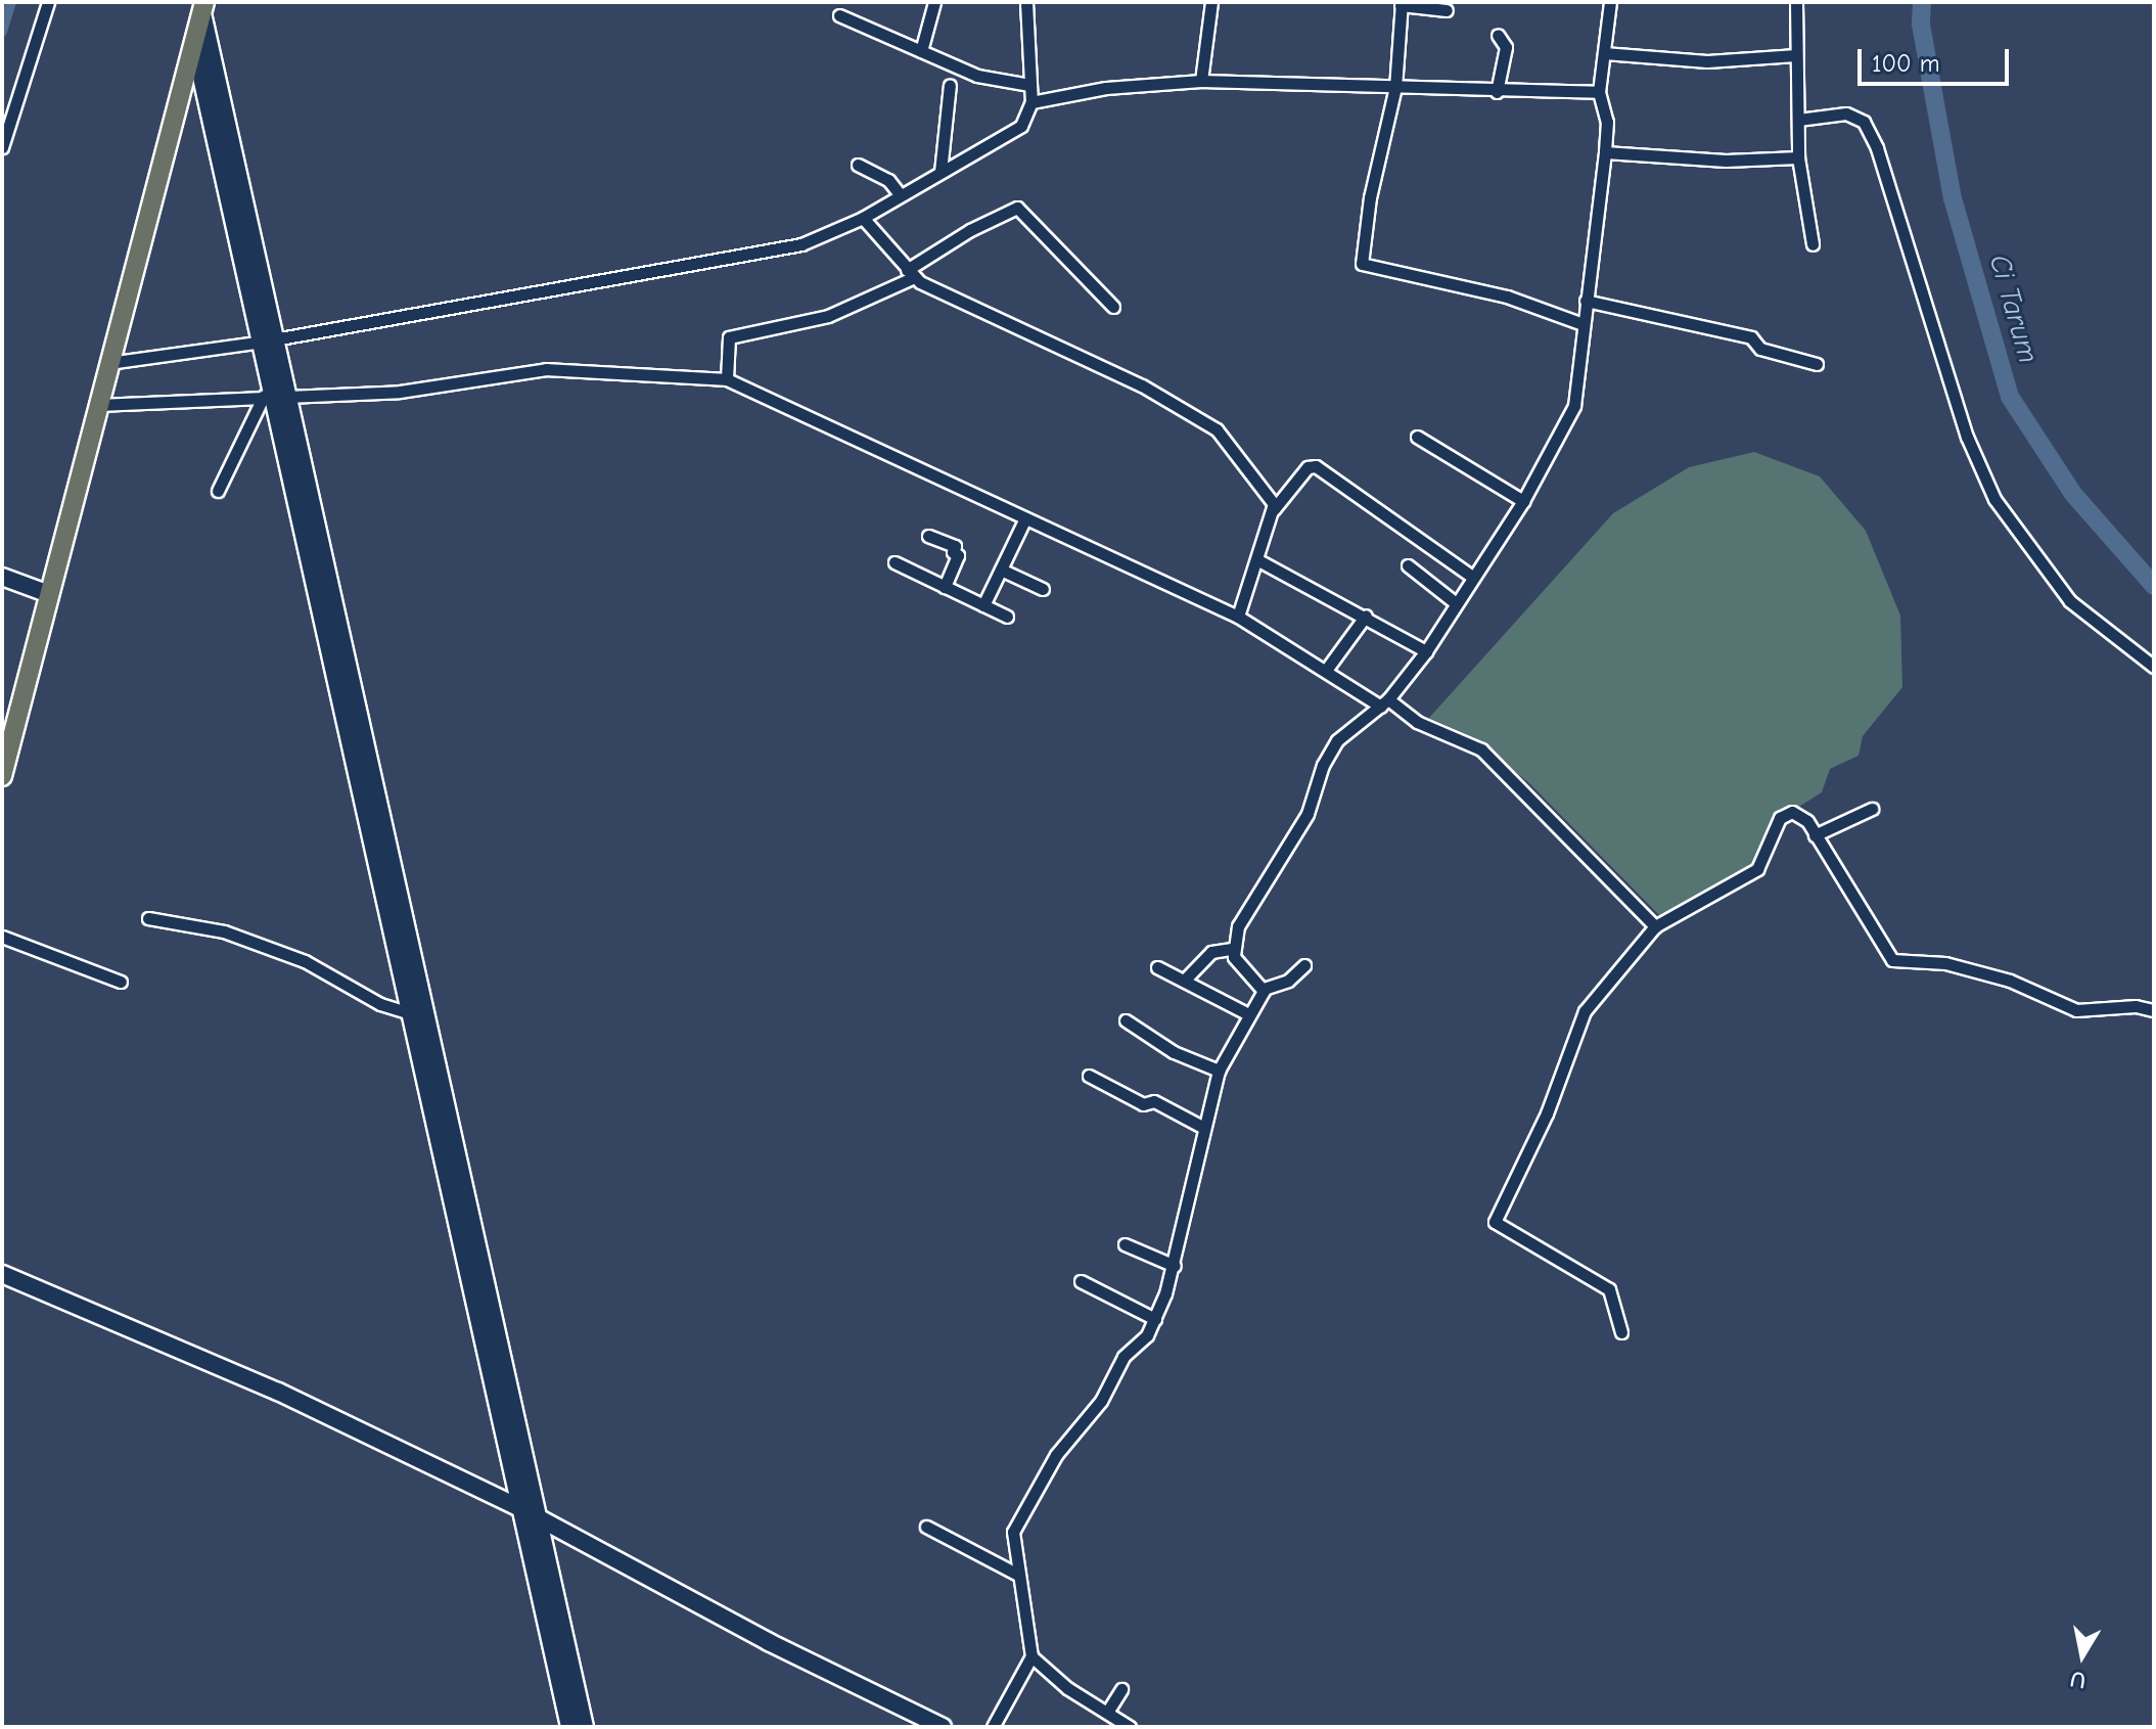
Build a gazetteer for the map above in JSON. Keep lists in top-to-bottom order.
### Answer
{
  "water": ["Ci Tarum"],
  "scale_bar": "100 m",
  "north": "bottom"
}
